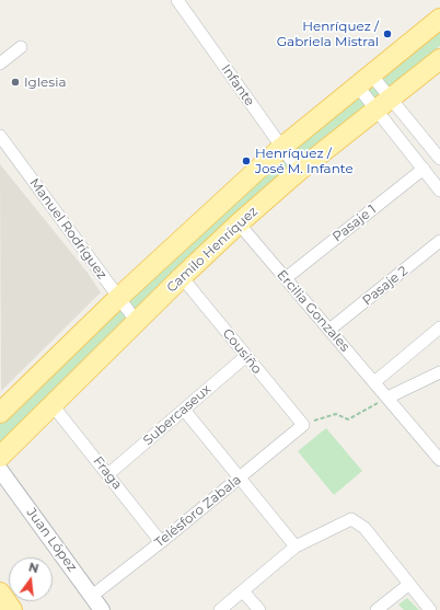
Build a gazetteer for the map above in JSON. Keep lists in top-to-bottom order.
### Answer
{
  "streets": {
    "main road": ["Camilo Henríquez"],
    "street": [
      "Infante",
      "Pasaje 1",
      "Manuel Rodríguez",
      "Pasaje 2",
      "Ercilia Gonzales",
      "Cousiño",
      "Subercaseux",
      "Fraga",
      "Telésforo Zabala",
      "Juan López"
    ]
  },
  "crossings": [
    ["Infante", "Camilo Henríquez"],
    ["Pasaje 1", "Ercilia Gonzales"],
    ["Manuel Rodríguez", "Camilo Henríquez"],
    ["Camilo Henríquez", "Ercilia Gonzales"],
    ["Camilo Henríquez", "Cousiño"],
    ["Camilo Henríquez", "Fraga"],
    ["Pasaje 2", "Ercilia Gonzales"],
    ["Cousiño", "Subercaseux"],
    ["Cousiño", "Telésforo Zabala"],
    ["Subercaseux", "Fraga"],
    ["Fraga", "Telésforo Zabala"],
    ["Telésforo Zabala", "Juan López"]
  ],
  "places": ["Henríquez / Gabriela Mistral", "Iglesia", "Henríquez / José M. Infante"],
  "north": "top"
}
